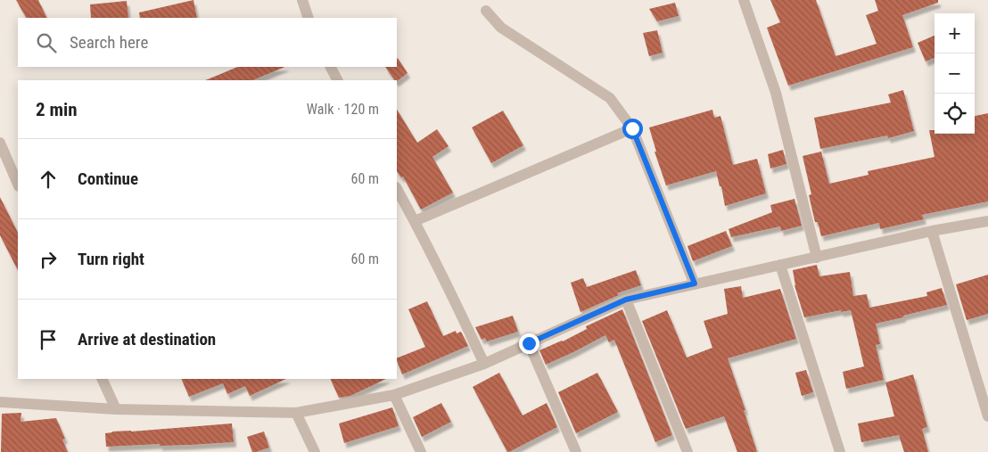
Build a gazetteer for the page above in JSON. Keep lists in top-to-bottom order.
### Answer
{
  "page": {
    "map_buttons": ["+", "−"],
    "search": "Search here",
    "heading": ["2 min", "Walk · 120 m"],
    "list": [
      ["Continue", "60 m"],
      ["Turn right", "60 m"],
      "Arrive at destination"
    ]
  }
}
